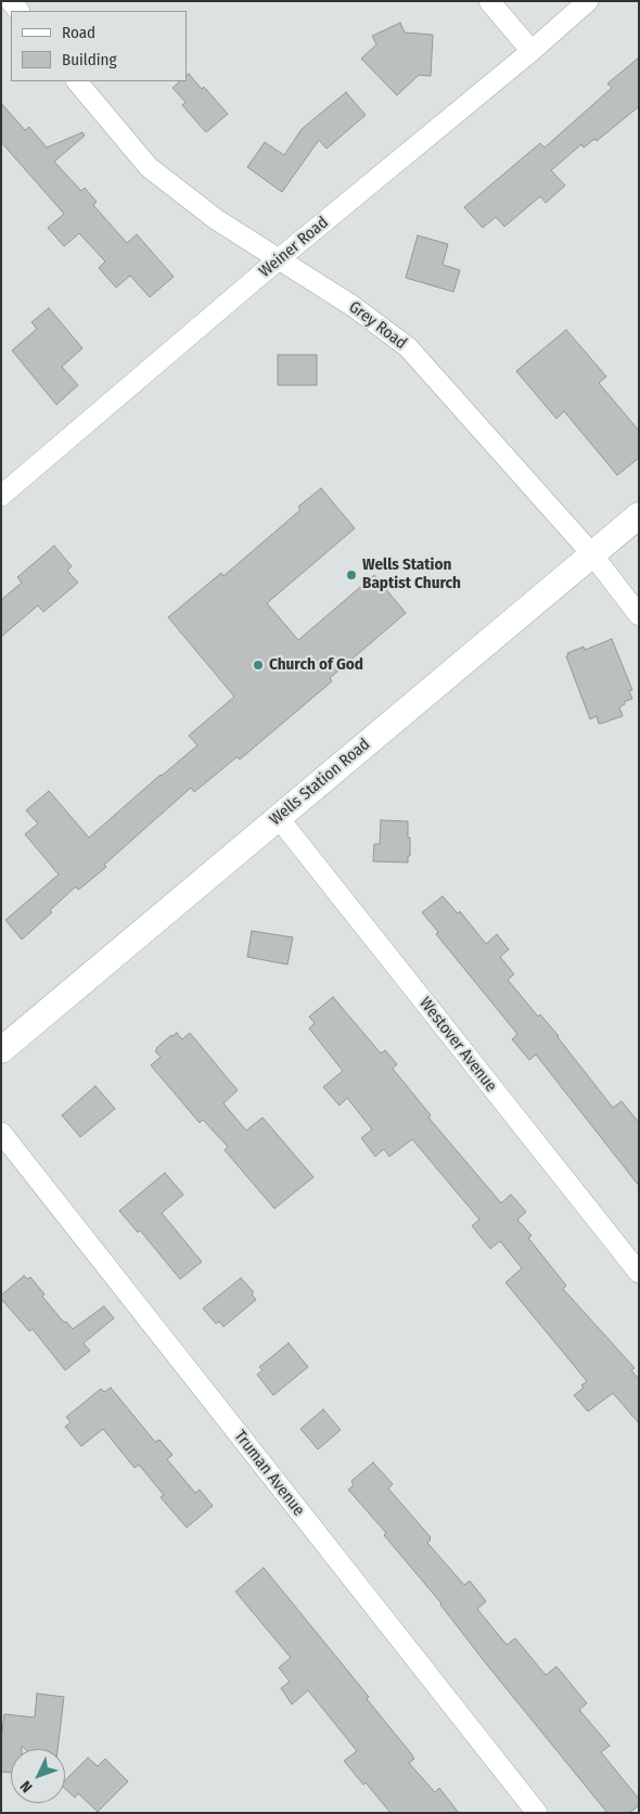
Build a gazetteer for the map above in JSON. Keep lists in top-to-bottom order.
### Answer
{
  "streets": {
    "street": [
      "Weiner Road",
      "Grey Road",
      "Wells Station Road",
      "Westover Avenue",
      "Truman Avenue"
    ]
  },
  "crossings": [
    ["Weiner Road", "Grey Road"],
    ["Grey Road", "Wells Station Road"],
    ["Wells Station Road", "Westover Avenue"]
  ],
  "places": ["Wells Station Baptist Church", "Church of God"],
  "legend": ["Road", "Building"],
  "north": "bottom left"
}
